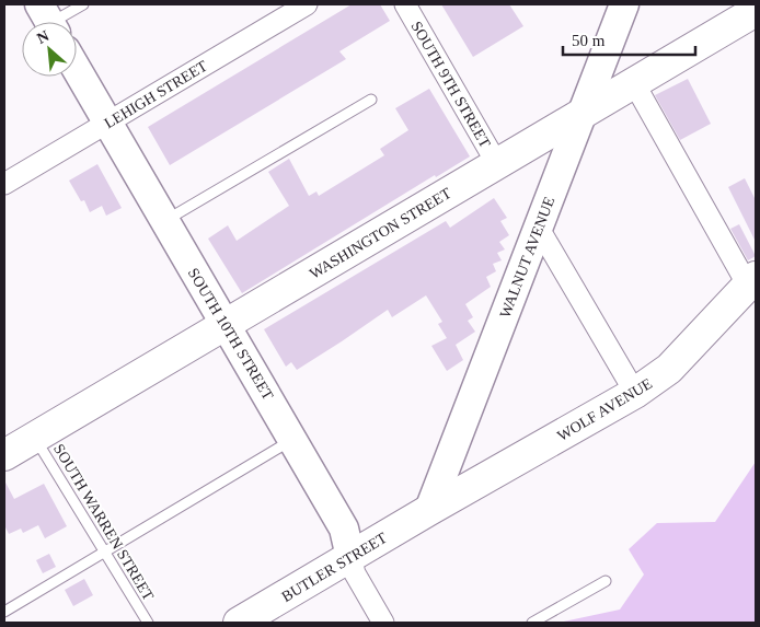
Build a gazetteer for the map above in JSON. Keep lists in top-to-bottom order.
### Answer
{
  "streets": {
    "main road": ["WASHINGTON STREET", "WOLF AVENUE", "BUTLER STREET"],
    "street": [
      "SOUTH 9TH STREET",
      "LEHIGH STREET",
      "WALNUT AVENUE",
      "SOUTH 10TH STREET"
    ],
    "lane": ["SOUTH WARREN STREET"]
  },
  "crossings": [
    ["SOUTH 9TH STREET", "WASHINGTON STREET"],
    ["LEHIGH STREET", "SOUTH 10TH STREET"],
    ["WASHINGTON STREET", "WALNUT AVENUE"],
    ["WASHINGTON STREET", "SOUTH 10TH STREET"],
    ["WASHINGTON STREET", "SOUTH WARREN STREET"],
    ["WALNUT AVENUE", "WOLF AVENUE"],
    ["WALNUT AVENUE", "BUTLER STREET"],
    ["SOUTH 10TH STREET", "BUTLER STREET"],
    ["WOLF AVENUE", "BUTLER STREET"]
  ],
  "scale_bar": "50 m",
  "north": "top left"
}
